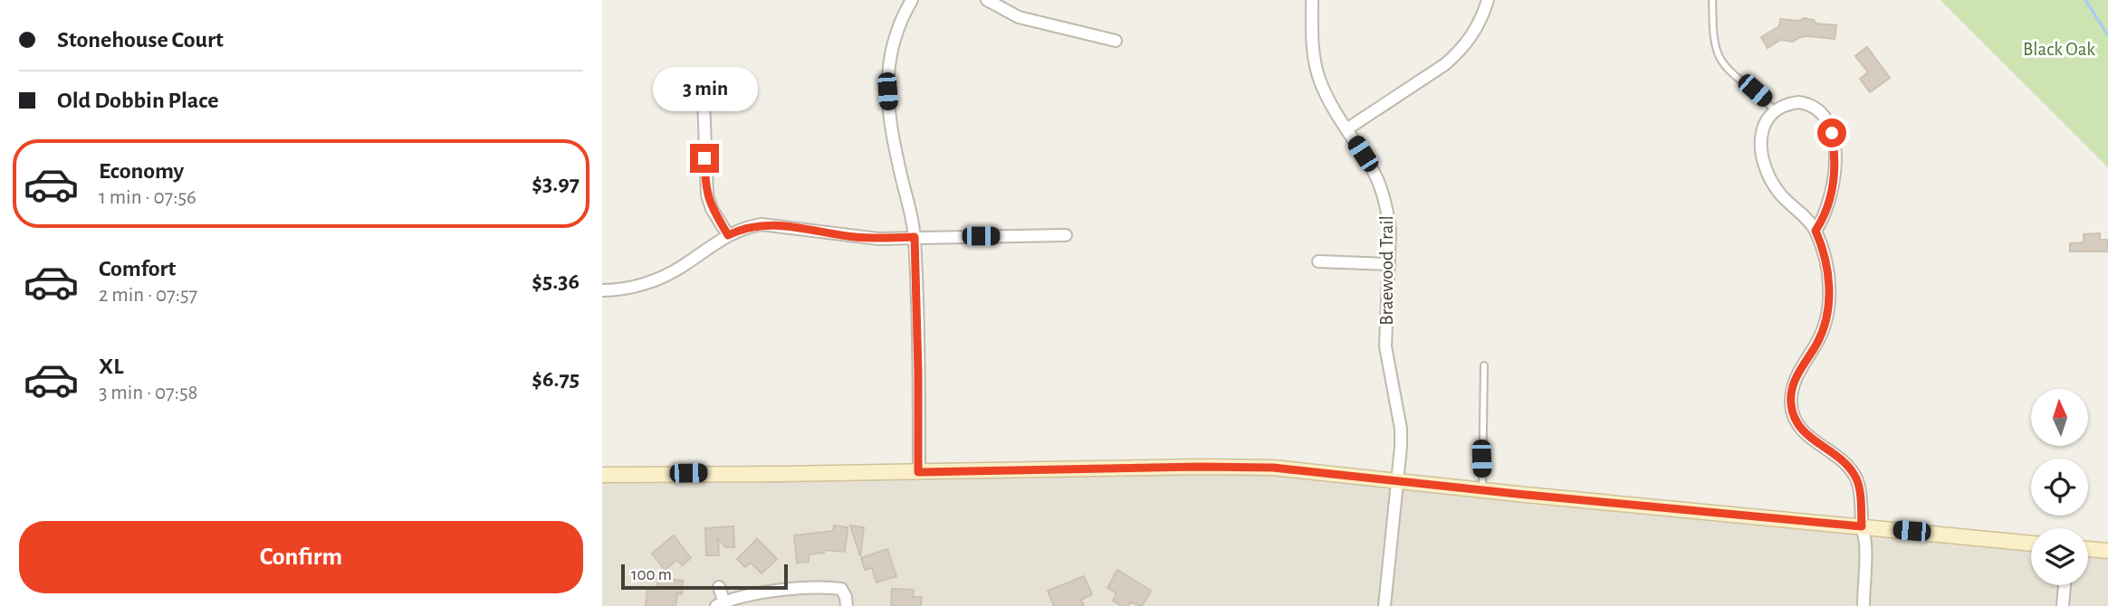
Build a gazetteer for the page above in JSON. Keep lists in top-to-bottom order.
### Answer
{
  "streets": {
    "street": ["Braewood Trail"]
  },
  "parks": ["Black Oak"],
  "scale_bar": "100 m",
  "north": "top",
  "page": {
    "banner": ["Stonehouse Court", "Old Dobbin Place"],
    "bubble": "3 min",
    "list": [
      {
        "name": "Economy",
        "note": "1 min · 07:56",
        "value": "$3.97"
      },
      {
        "name": "Comfort",
        "note": "2 min · 07:57",
        "value": "$5.36"
      },
      {
        "name": "XL",
        "note": "3 min · 07:58",
        "value": "$6.75"
      }
    ],
    "buttons": "Confirm",
    "scale": "100 m"
  }
}
